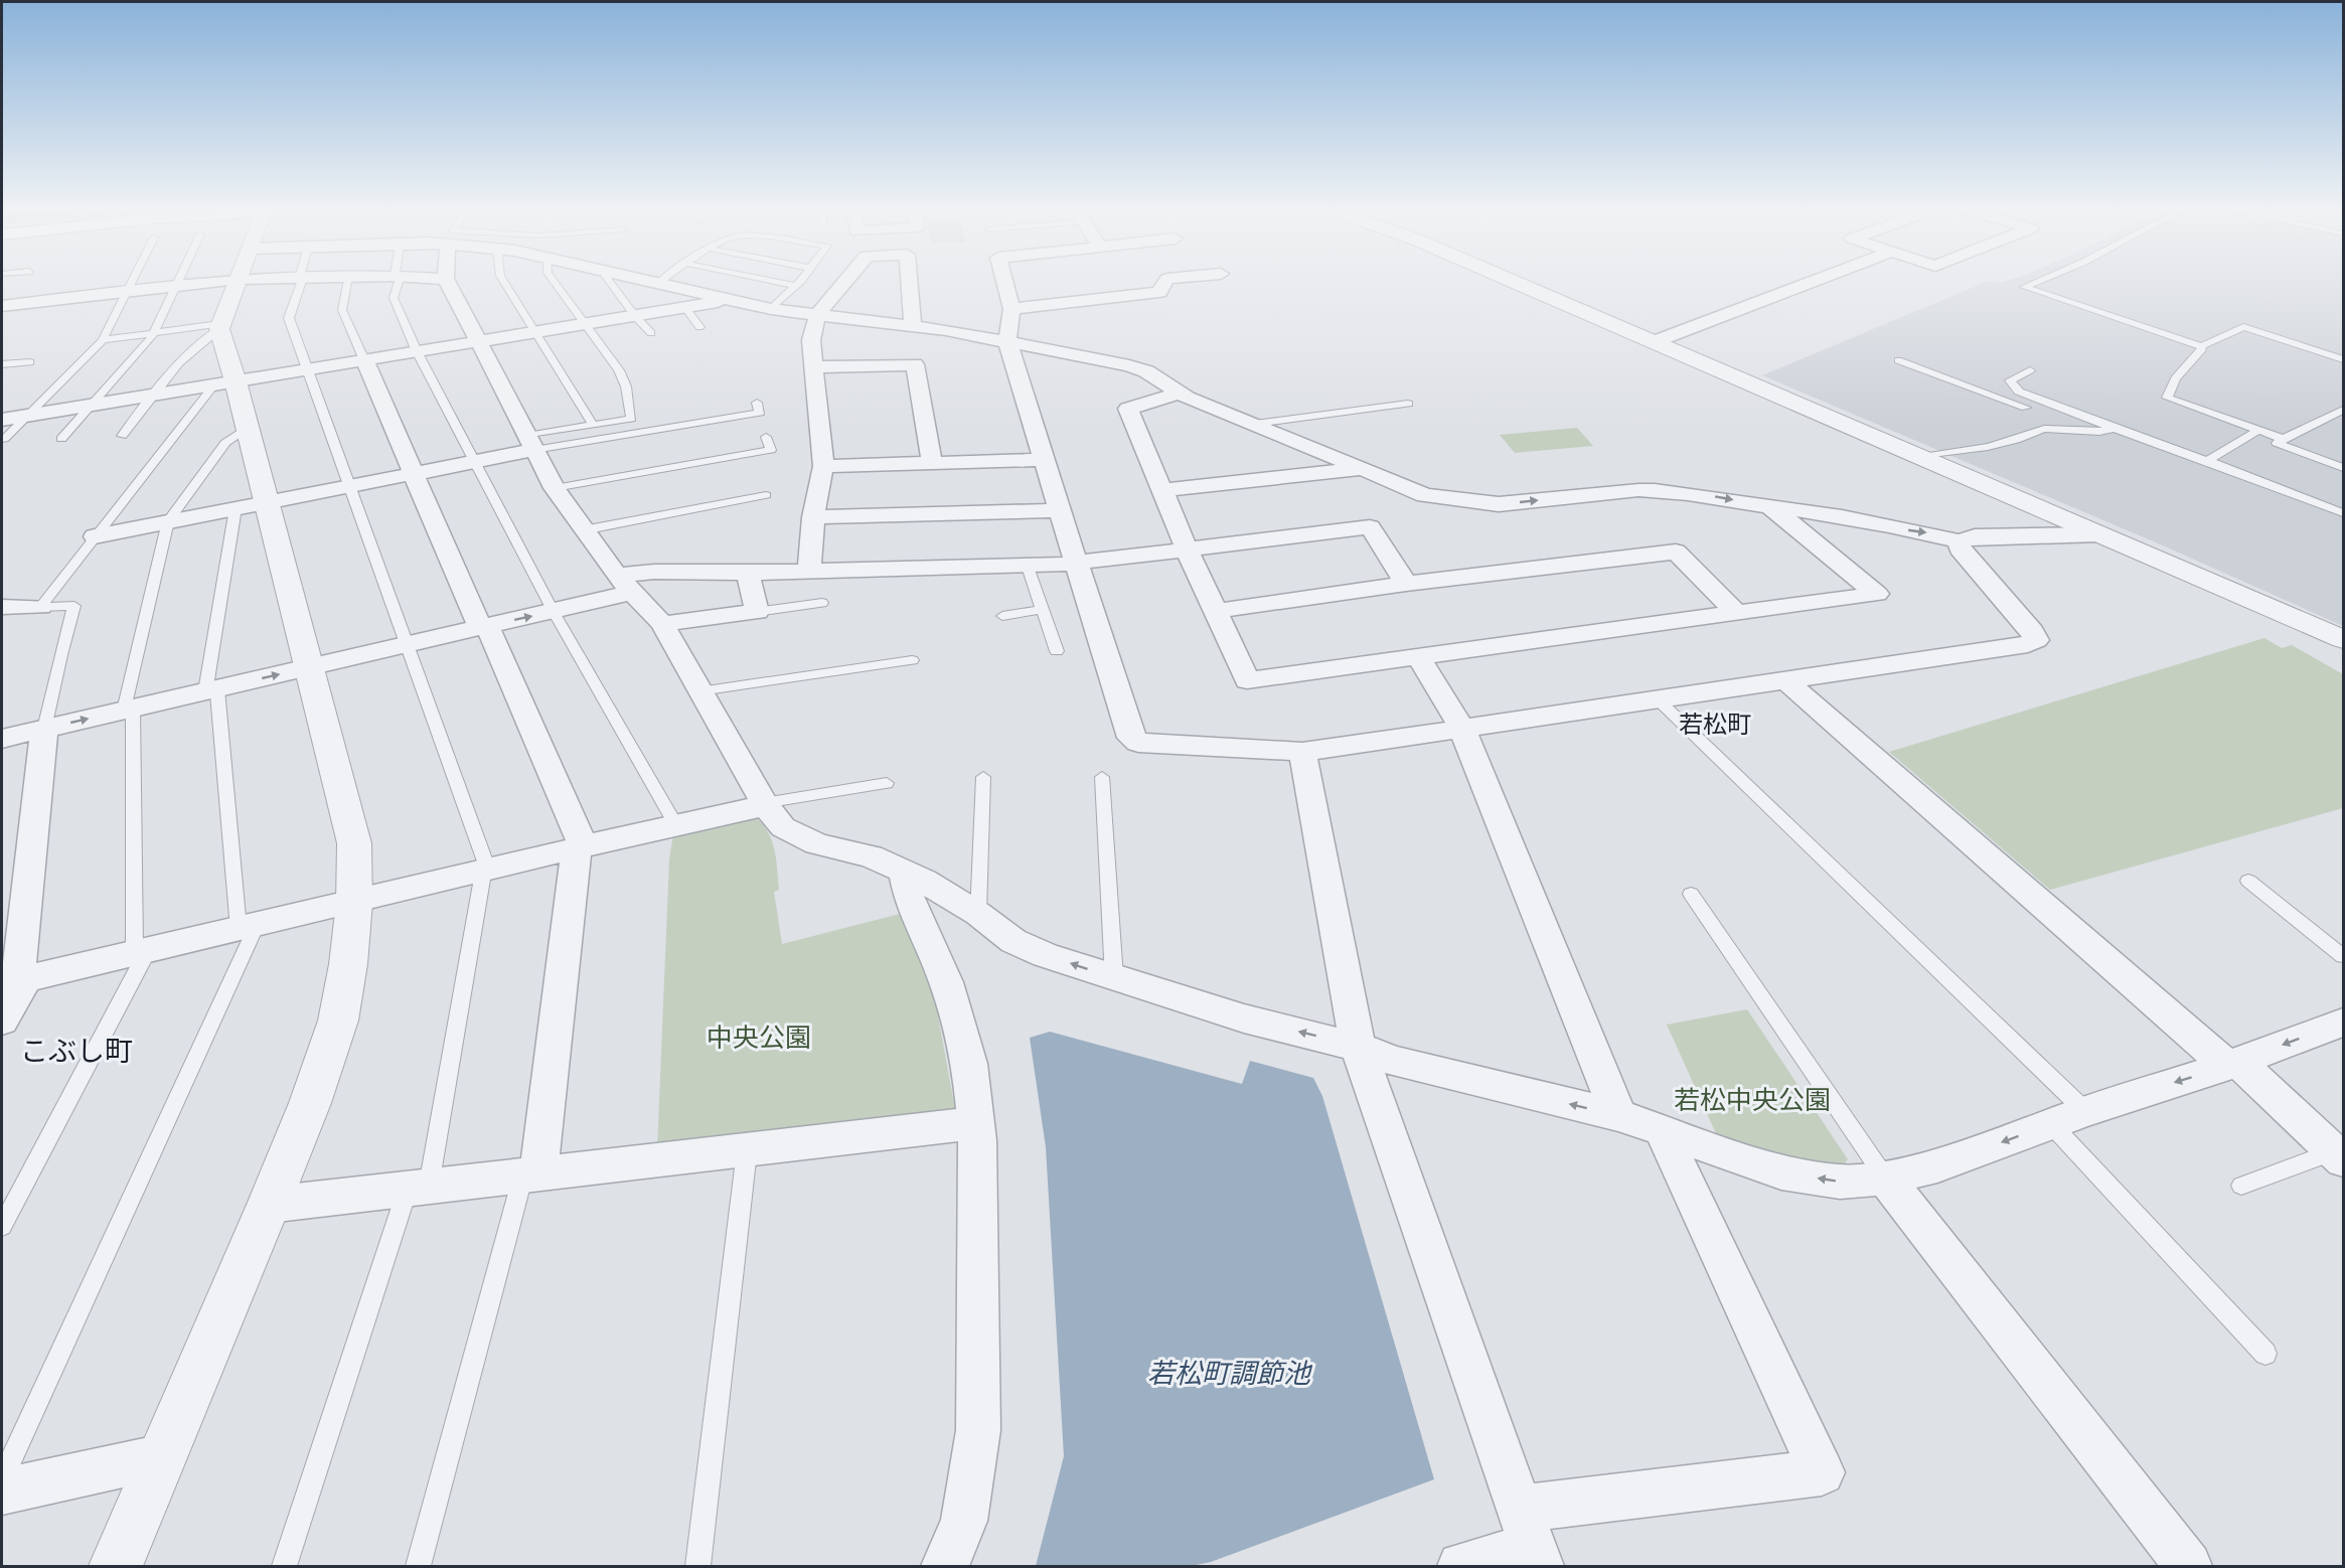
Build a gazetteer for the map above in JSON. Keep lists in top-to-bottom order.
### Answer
{
  "districts": ["若松町", "こぶし町"],
  "water": ["若松町調節池"],
  "parks": ["中央公園", "若松中央公園"]
}
